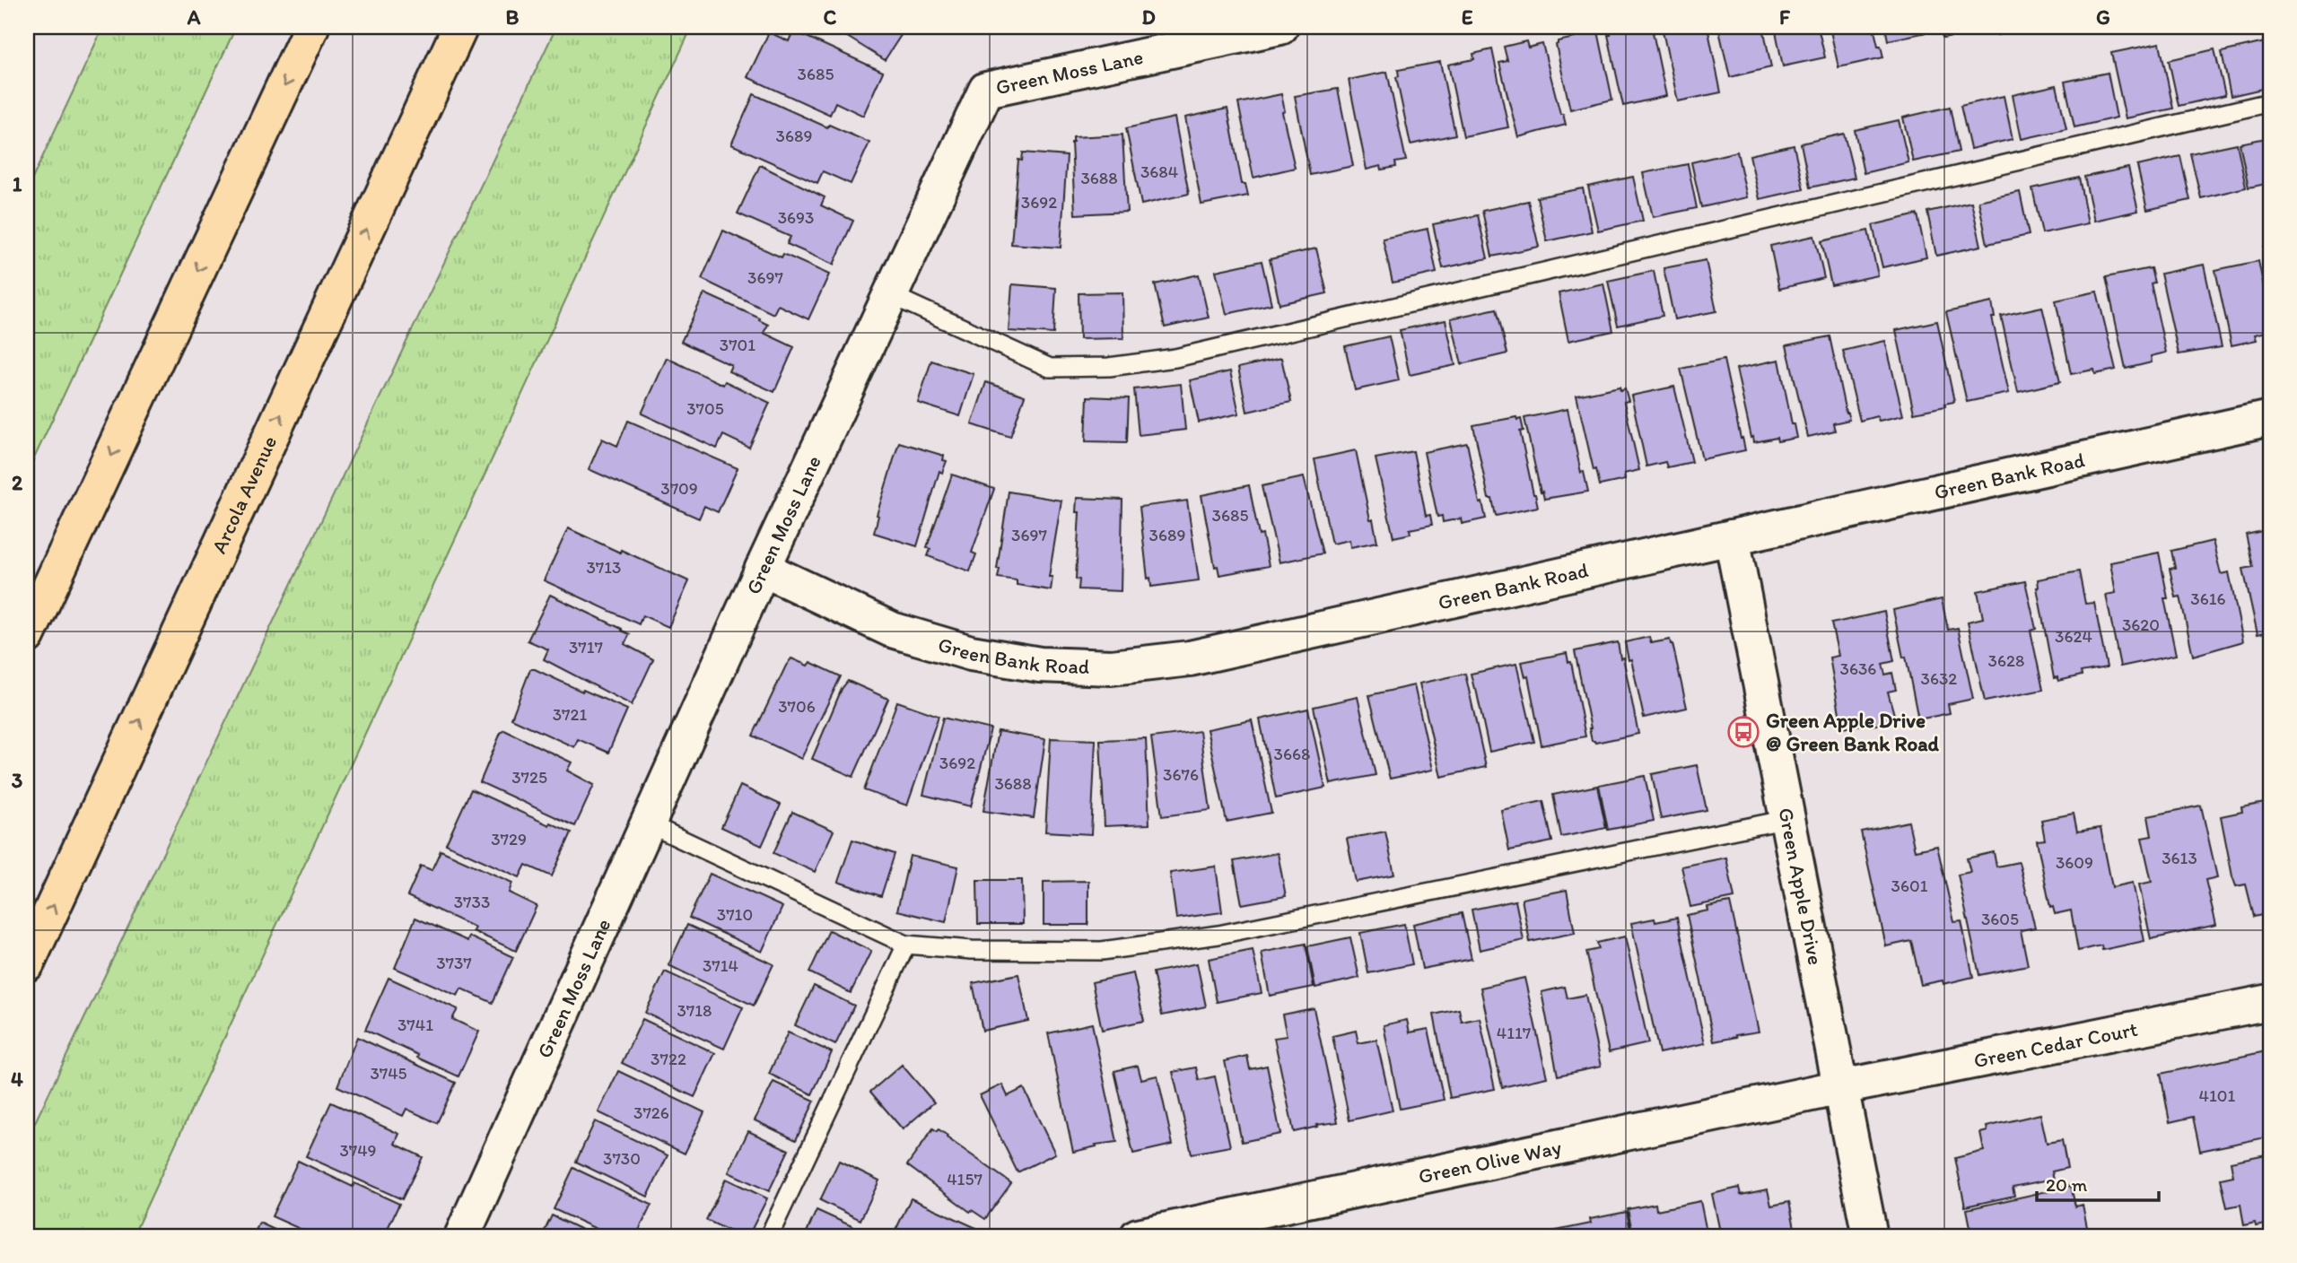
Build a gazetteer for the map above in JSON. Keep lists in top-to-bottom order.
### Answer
{
  "streets": {
    "main road": ["Arcola Avenue"],
    "street": [
      "Green Moss Lane",
      "Green Bank Road",
      "Green Apple Drive",
      "Green Cedar Court",
      "Green Olive Way"
    ]
  },
  "crossings": [
    ["Green Moss Lane", "Green Bank Road"],
    ["Green Bank Road", "Green Apple Drive"],
    ["Green Apple Drive", "Green Cedar Court"],
    ["Green Apple Drive", "Green Olive Way"],
    ["Green Cedar Court", "Green Olive Way"]
  ],
  "places": {
    "bus stop": ["Green Apple Drive @ Green Bank Road"]
  },
  "house_numbers": [
    "3685",
    "3689",
    "3684",
    "3688",
    "3692",
    "3693",
    "3697",
    "3701",
    "3705",
    "3709",
    "3685",
    "3697",
    "3689",
    "3713",
    "3616",
    "3620",
    "3624",
    "3717",
    "3628",
    "3636",
    "3632",
    "3706",
    "3721",
    "3668",
    "3692",
    "3676",
    "3725",
    "3688",
    "3729",
    "3613",
    "3609",
    "3601",
    "3733",
    "3710",
    "3605",
    "3737",
    "3714",
    "3718",
    "3741",
    "4117",
    "3722",
    "3745",
    "4101",
    "3726",
    "3749",
    "3730",
    "4157"
  ],
  "scale_bar": "20 m",
  "grid": {
    "columns": [
      "A",
      "B",
      "C",
      "D",
      "E",
      "F",
      "G"
    ],
    "rows": [
      "1",
      "2",
      "3",
      "4"
    ]
  }
}
